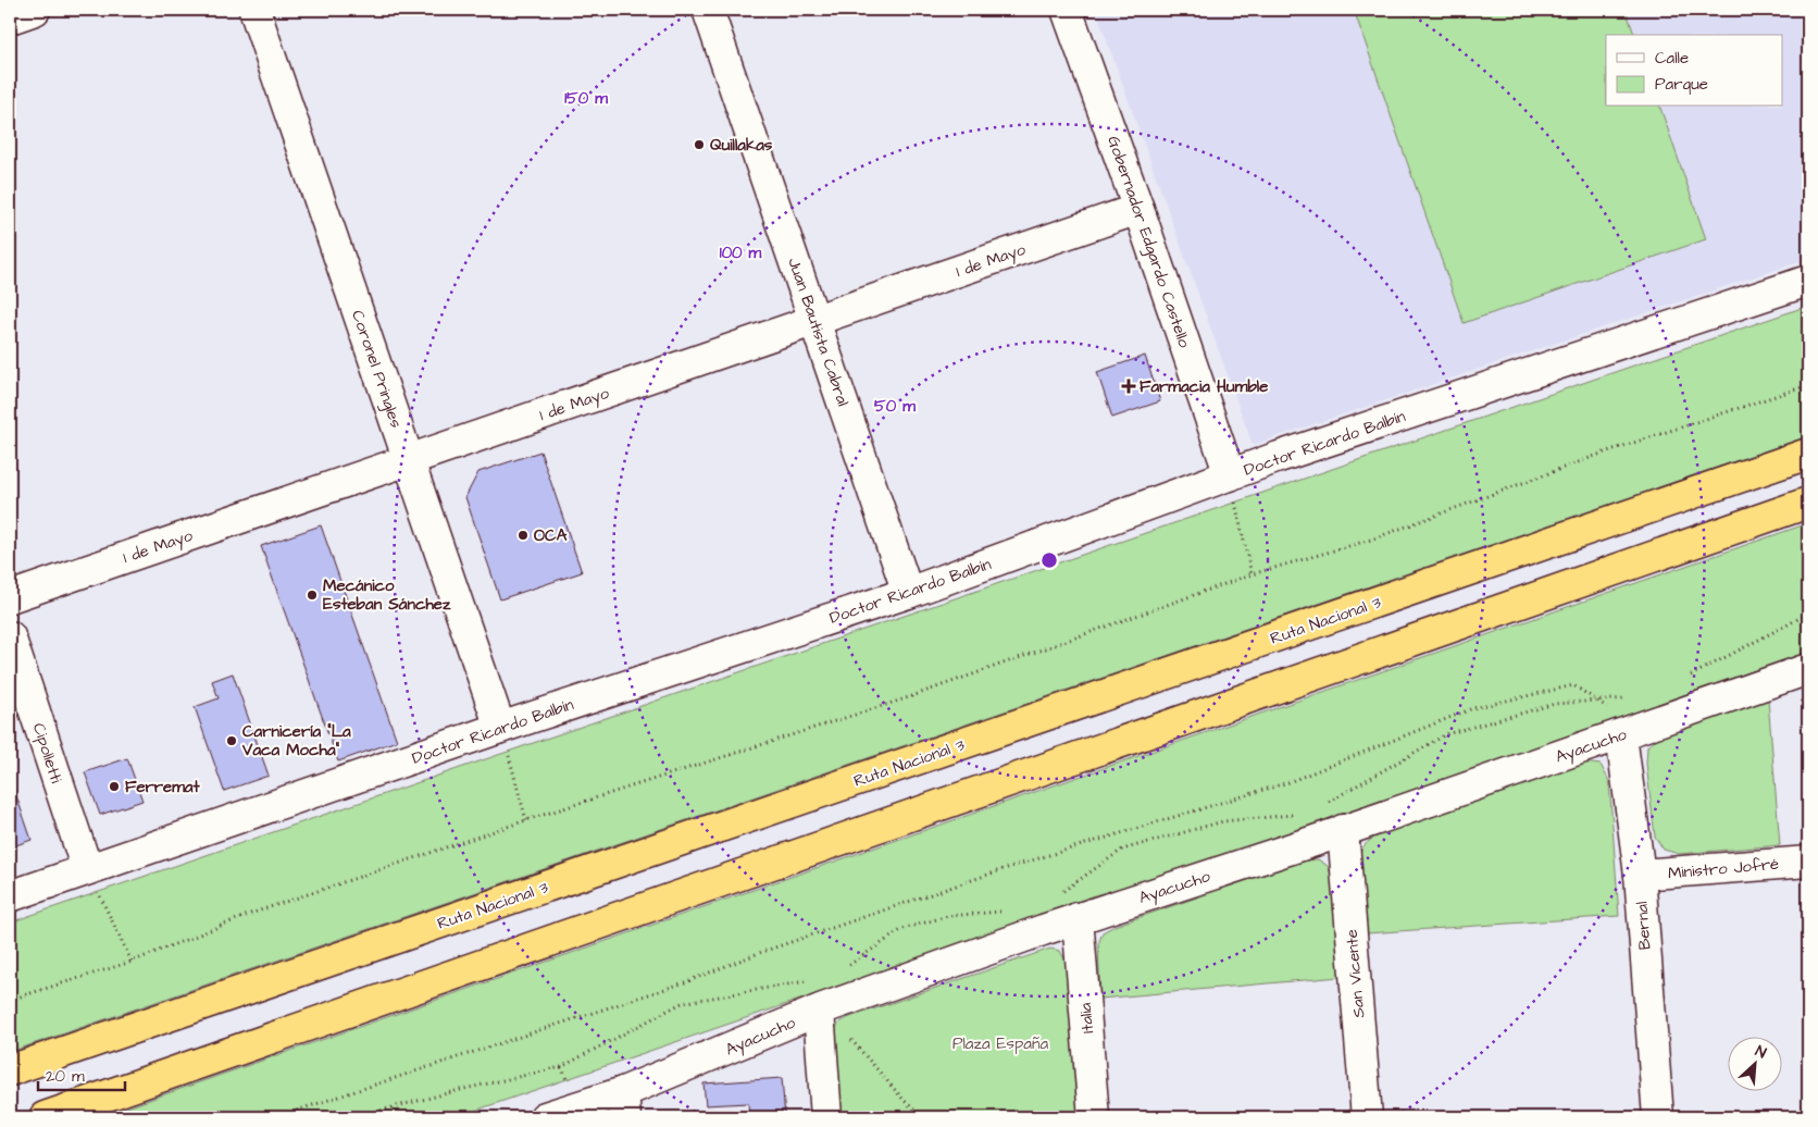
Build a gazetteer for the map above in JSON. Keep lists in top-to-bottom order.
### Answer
{
  "streets": {
    "highway": ["Ruta Nacional 3"],
    "street": [
      "Gobernador Edgardo Castello",
      "1 de Mayo",
      "Juan Bautista Cabral",
      "Coronel Pringles",
      "Doctor Ricardo Balbín",
      "Ayacucho",
      "Cipolletti",
      "Ministro Jofré",
      "Bernal",
      "San Vicente",
      "Italia"
    ]
  },
  "crossings": [
    ["Gobernador Edgardo Castello", "1 de Mayo"],
    ["Gobernador Edgardo Castello", "Doctor Ricardo Balbín"],
    ["1 de Mayo", "Juan Bautista Cabral"],
    ["1 de Mayo", "Coronel Pringles"],
    ["Juan Bautista Cabral", "Doctor Ricardo Balbín"],
    ["Coronel Pringles", "Doctor Ricardo Balbín"],
    ["Doctor Ricardo Balbín", "Cipolletti"],
    ["Ayacucho", "Bernal"],
    ["Ayacucho", "San Vicente"],
    ["Ayacucho", "Italia"],
    ["Ministro Jofré", "Bernal"]
  ],
  "parks": ["Plaza España"],
  "places": {
    "other": [
      "Quillakas",
      "OCA",
      "Mecánico Esteban Sánchez",
      "Carnicería \"La Vaca Mocha\"",
      "Ferremat"
    ],
    "health": ["Farmacia Humble"]
  },
  "legend": ["Calle", "Parque"],
  "scale_bar": "20 m",
  "north": "top right",
  "rings": ["150 m", "100 m", "50 m"]
}
